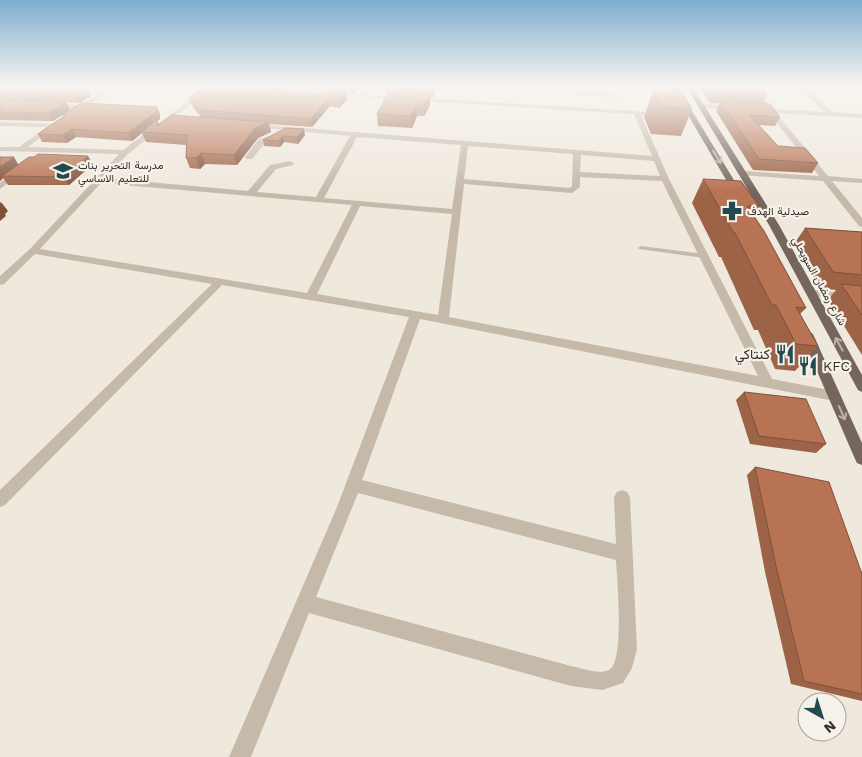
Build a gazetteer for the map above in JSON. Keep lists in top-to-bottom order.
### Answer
{
  "streets": {
    "main road": ["شارع رمضان السويحلي"]
  },
  "places": {
    "school or university": ["مدرسة التحرير بنات للتعليم الاساسي"],
    "pharmacy": ["صيدلية الهدف"],
    "restaurant": ["كنتاكي", "KFC"]
  },
  "north": "bottom right"
}
